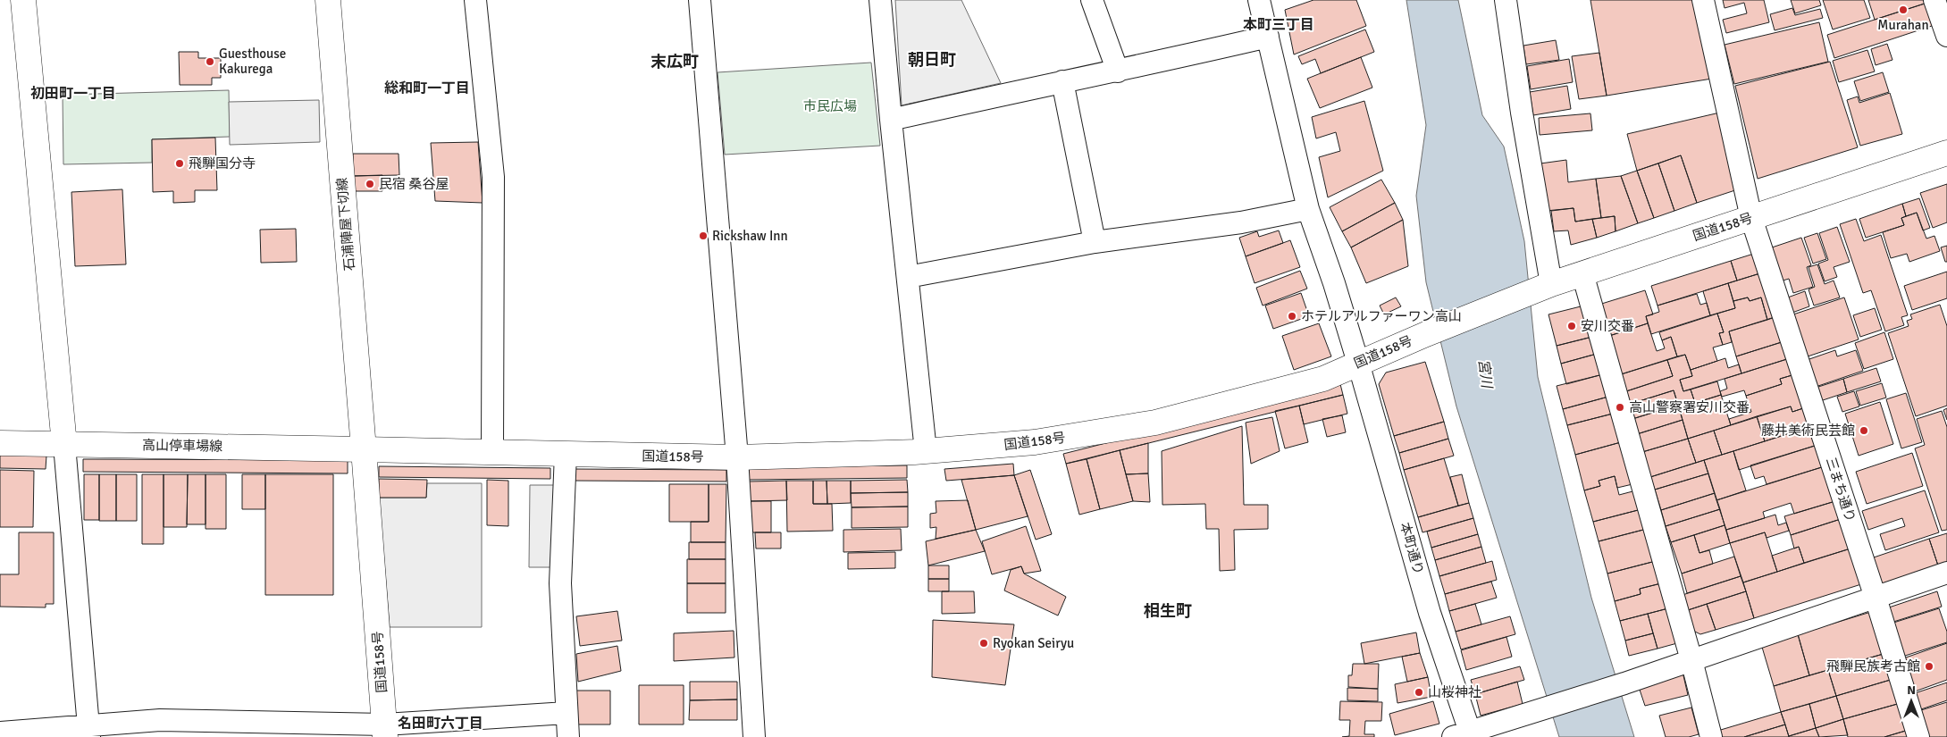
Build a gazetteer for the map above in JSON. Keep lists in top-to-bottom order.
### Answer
{
  "streets": {
    "main road": ["石浦陣屋下切線", "国道158号", "高山停車場線"],
    "street": ["三まち通り", "本町通り"]
  },
  "crossings": [
    ["石浦陣屋下切線", "国道158号"],
    ["石浦陣屋下切線", "高山停車場線"],
    ["国道158号", "高山停車場線"],
    ["国道158号", "三まち通り"],
    ["国道158号", "本町通り"]
  ],
  "districts": [
    "本町三丁目",
    "朝日町",
    "末広町",
    "総和町一丁目",
    "初田町一丁目",
    "相生町",
    "名田町六丁目"
  ],
  "water": ["宮川"],
  "parks": ["市民広場"],
  "places": [
    "Murahan",
    "Guesthouse Kakurega",
    "飛騨国分寺",
    "民宿 桑谷屋",
    "Rickshaw Inn",
    "ホテルアルファーワン高山",
    "安川交番",
    "高山警察署安川交番",
    "藤井美術民芸館",
    "Ryokan Seiryu",
    "飛騨民族考古館",
    "山桜神社"
  ],
  "north": "top"
}
